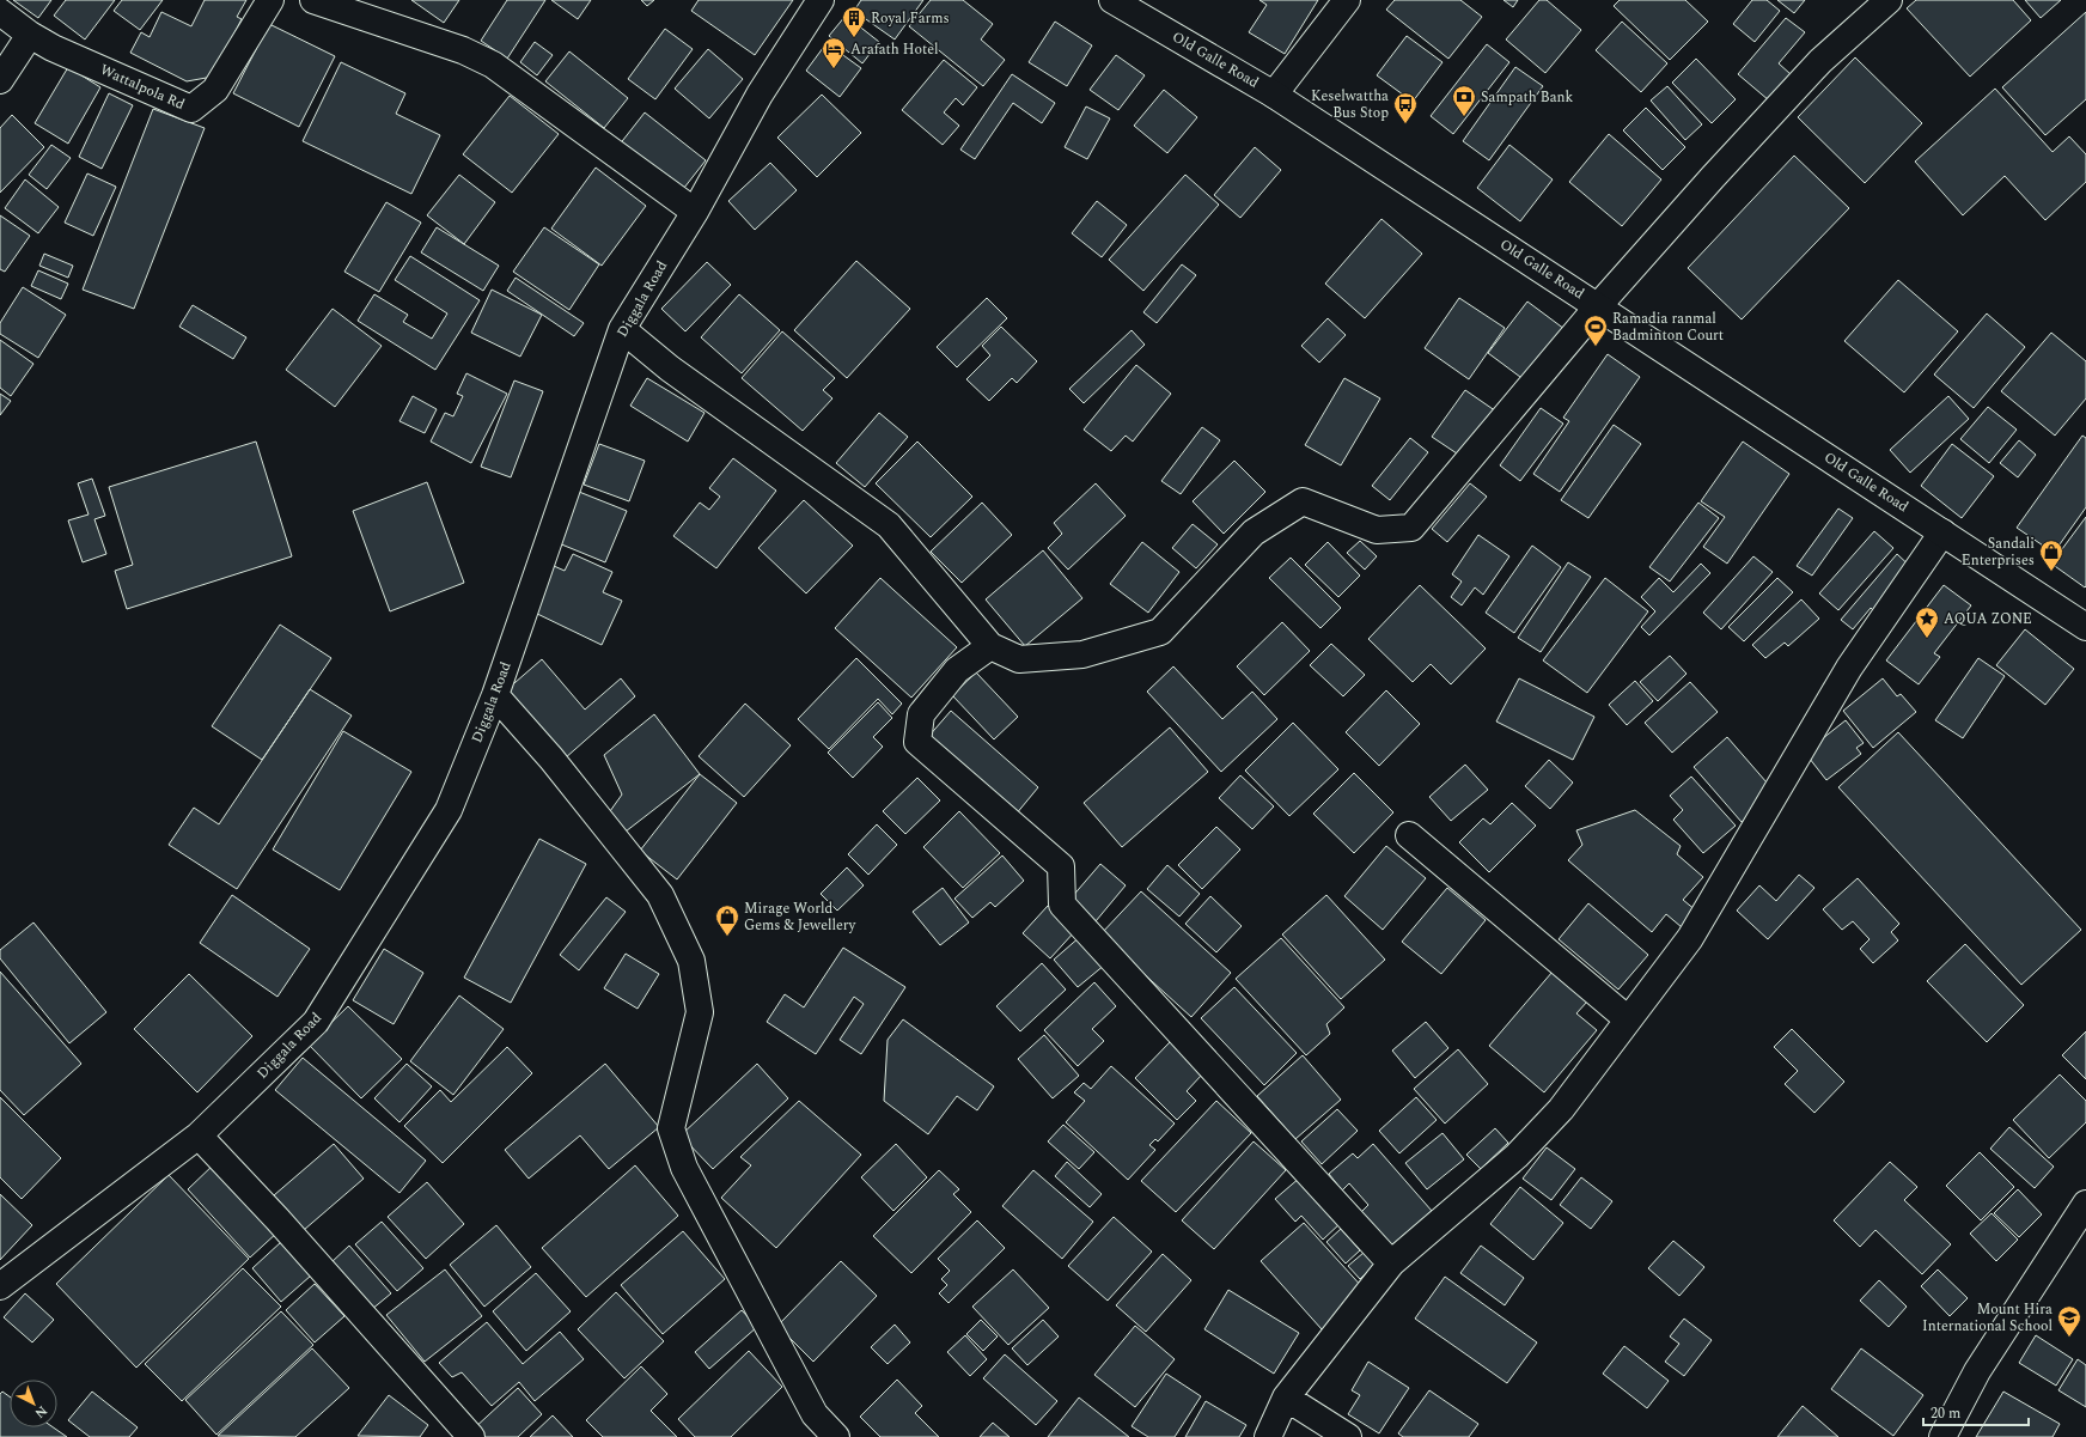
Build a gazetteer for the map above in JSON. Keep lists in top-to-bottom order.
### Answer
{
  "streets": {
    "main road": ["Old Galle Road", "Wattalpola Rd", "Diggala Road"]
  },
  "places": {
    "building": ["Royal Farms"],
    "hotel": ["Arafath Hotel"],
    "bank": ["Sampath Bank"],
    "bus stop": ["Keselwattha Bus Stop"],
    "sports": ["Ramadia ranmal Badminton Court"],
    "shop": ["Sandali Enterprises", "Mirage World Gems & Jewellery"],
    "place": ["AQUA ZONE"],
    "school or university": ["Mount Hira International School"]
  },
  "scale_bar": "20 m",
  "north": "bottom right"
}
